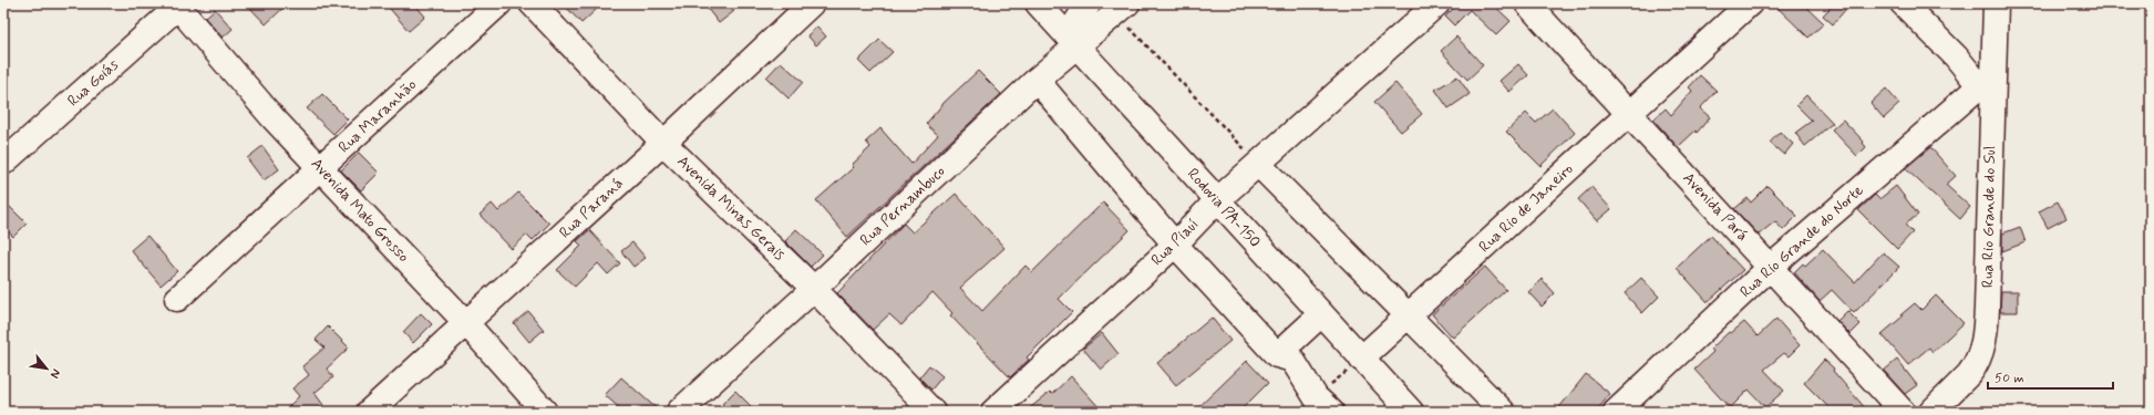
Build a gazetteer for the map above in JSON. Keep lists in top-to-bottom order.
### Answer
{
  "streets": {
    "main road": [
      "Rua Goiás",
      "Rua Maranhão",
      "Rua Pernambuco",
      "Avenida Pará",
      "Rua Paraná",
      "Avenida Minas Gerais",
      "Rodovia PA-150",
      "Rua Rio de Janeiro",
      "Avenida Mato Grosso",
      "Rua Rio Grande do Sul",
      "Rua Rio Grande do Norte",
      "Rua Piauí"
    ]
  },
  "crossings": [
    ["Rua Goiás", "Avenida Mato Grosso"],
    ["Rua Maranhão", "Avenida Mato Grosso"],
    ["Rua Pernambuco", "Avenida Minas Gerais"],
    ["Rua Pernambuco", "Rodovia PA-150"],
    ["Avenida Pará", "Rua Rio de Janeiro"],
    ["Avenida Pará", "Rua Rio Grande do Norte"],
    ["Rua Paraná", "Avenida Minas Gerais"],
    ["Rua Paraná", "Avenida Mato Grosso"],
    ["Rodovia PA-150", "Rua Rio de Janeiro"],
    ["Rodovia PA-150", "Rua Piauí"],
    ["Rua Rio Grande do Sul", "Rua Rio Grande do Norte"]
  ],
  "scale_bar": "50 m",
  "north": "bottom right"
}
